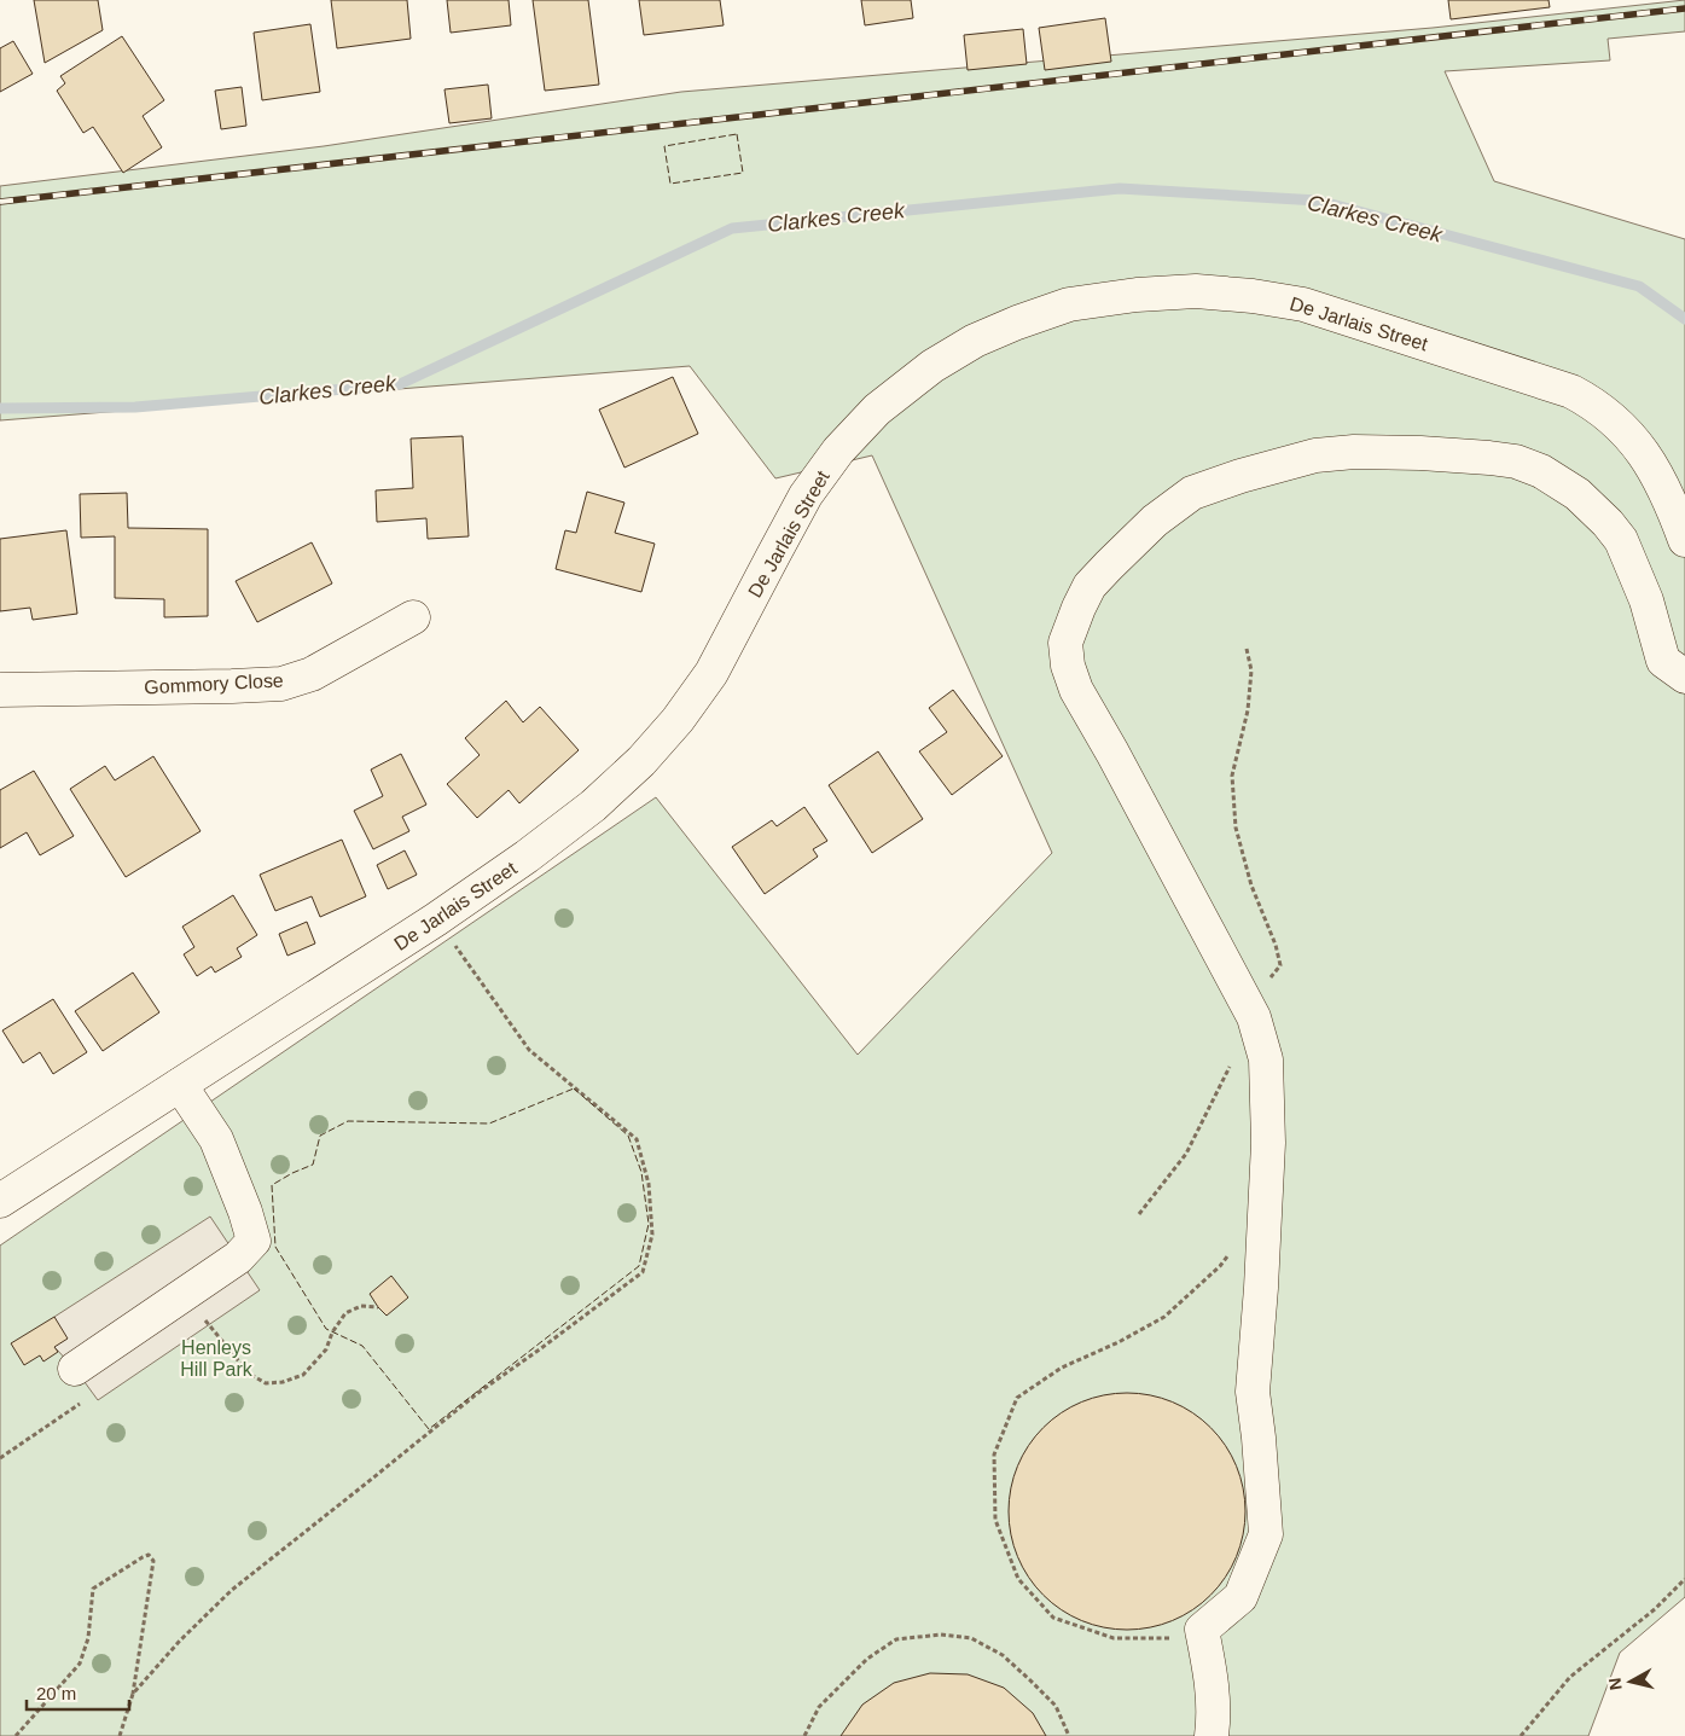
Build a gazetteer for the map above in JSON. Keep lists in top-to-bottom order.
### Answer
{
  "streets": {
    "street": ["De Jarlais Street", "Gommory Close"]
  },
  "water": ["Clarkes Creek"],
  "parks": ["Henleys Hill Park"],
  "scale_bar": "20 m",
  "north": "left"
}
